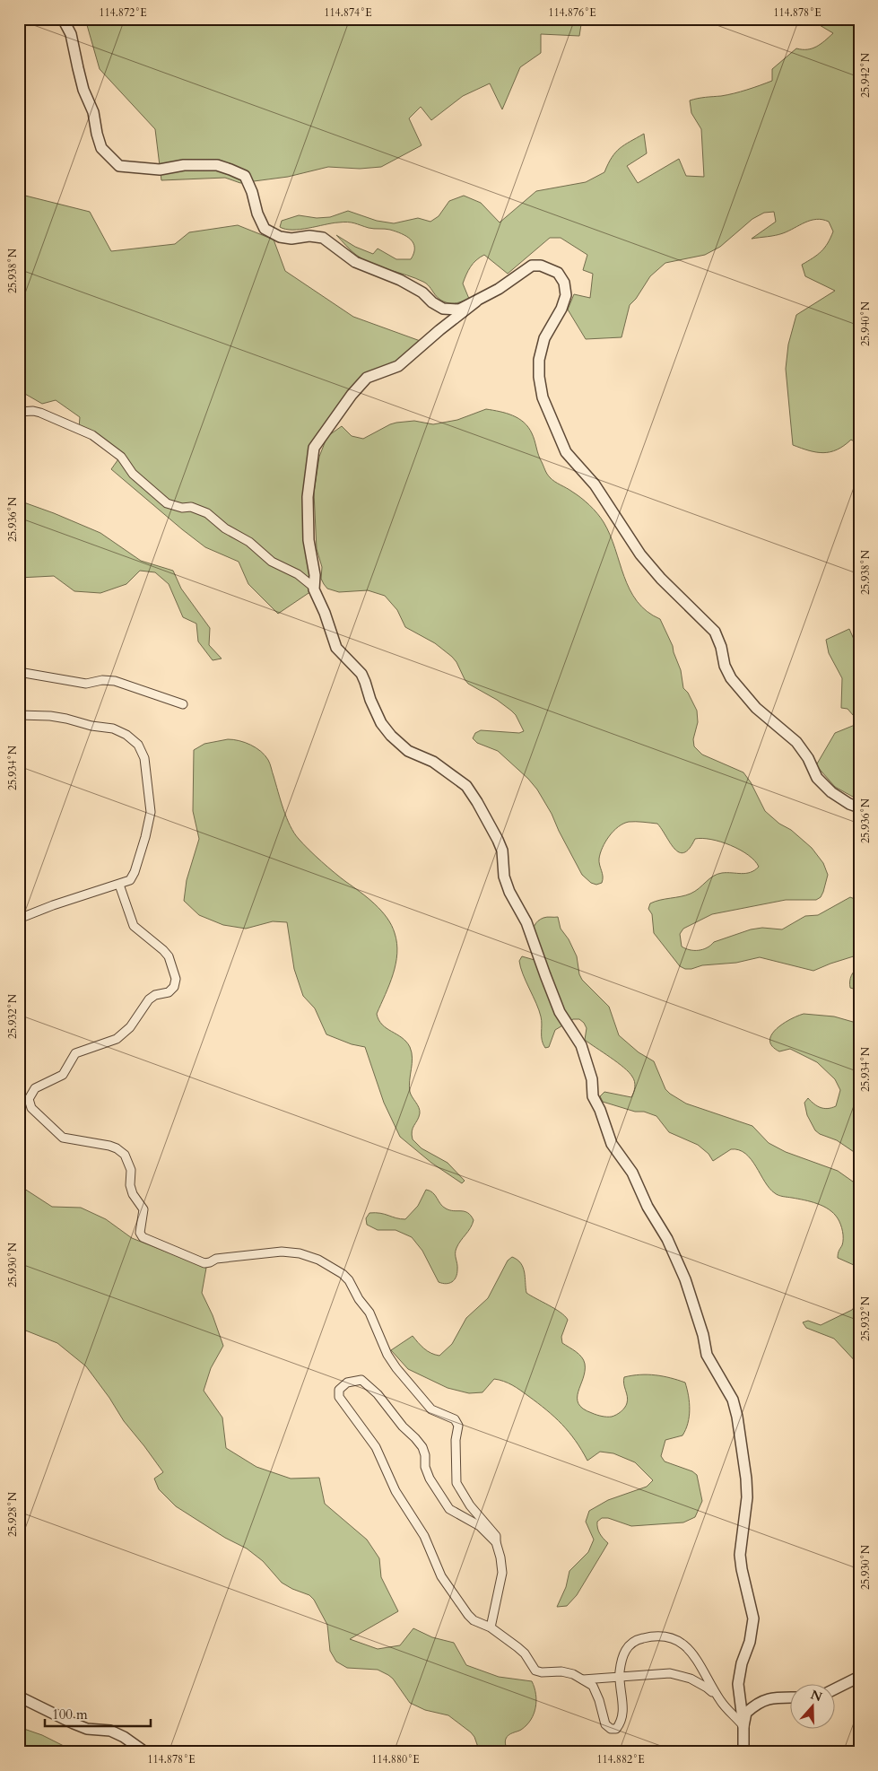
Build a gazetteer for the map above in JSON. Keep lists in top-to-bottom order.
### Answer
{
  "scale_bar": "100 m",
  "north": "top",
  "coordinates": [
    "114.872°E",
    "114.874°E",
    "114.876°E",
    "114.878°E",
    "25.942°N",
    "25.938°N",
    "25.940°N",
    "25.936°N",
    "25.934°N",
    "25.932°N",
    "25.930°N",
    "25.928°N",
    "114.880°E",
    "114.882°E"
  ]
}
